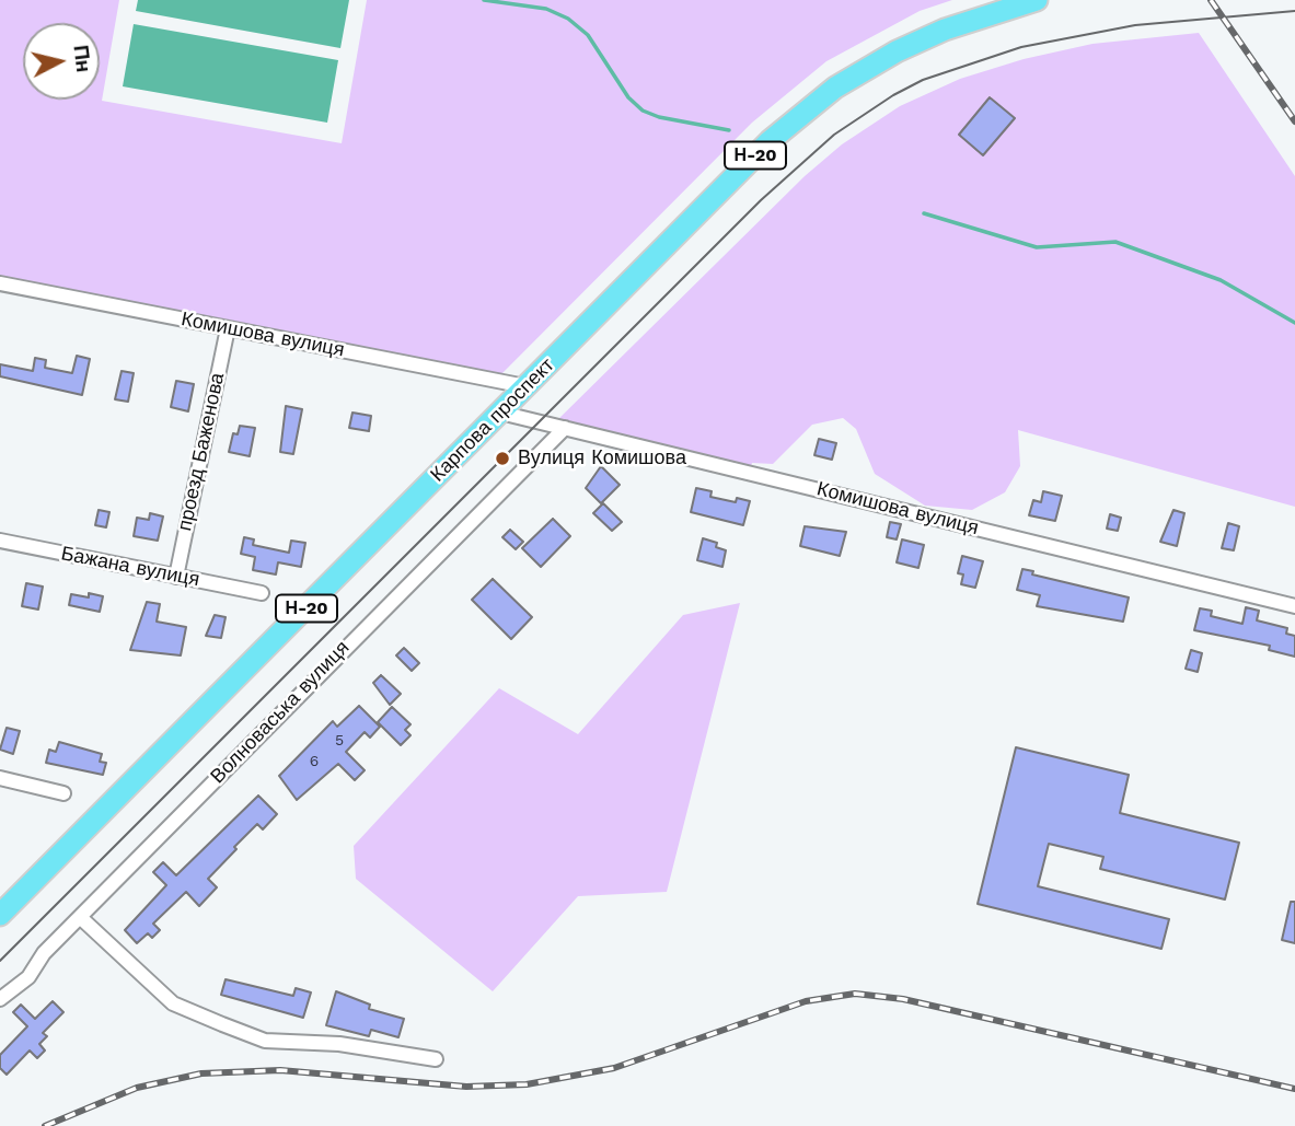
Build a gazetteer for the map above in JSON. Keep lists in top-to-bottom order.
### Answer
{
  "streets": {
    "main road": ["Н-20", "Карпова проспект"],
    "street": [
      "Комишова вулиця",
      "проезд Баженова",
      "Бажана вулиця",
      "Волноваська вулиця"
    ]
  },
  "crossings": [
    ["Комишова вулиця", "Карпова проспект"],
    ["Комишова вулиця", "проезд Баженова"],
    ["Комишова вулиця", "Волноваська вулиця"],
    ["проезд Баженова", "Бажана вулиця"]
  ],
  "places": ["Вулиця Комишова"],
  "house_numbers": ["5", "6"],
  "north": "right"
}
